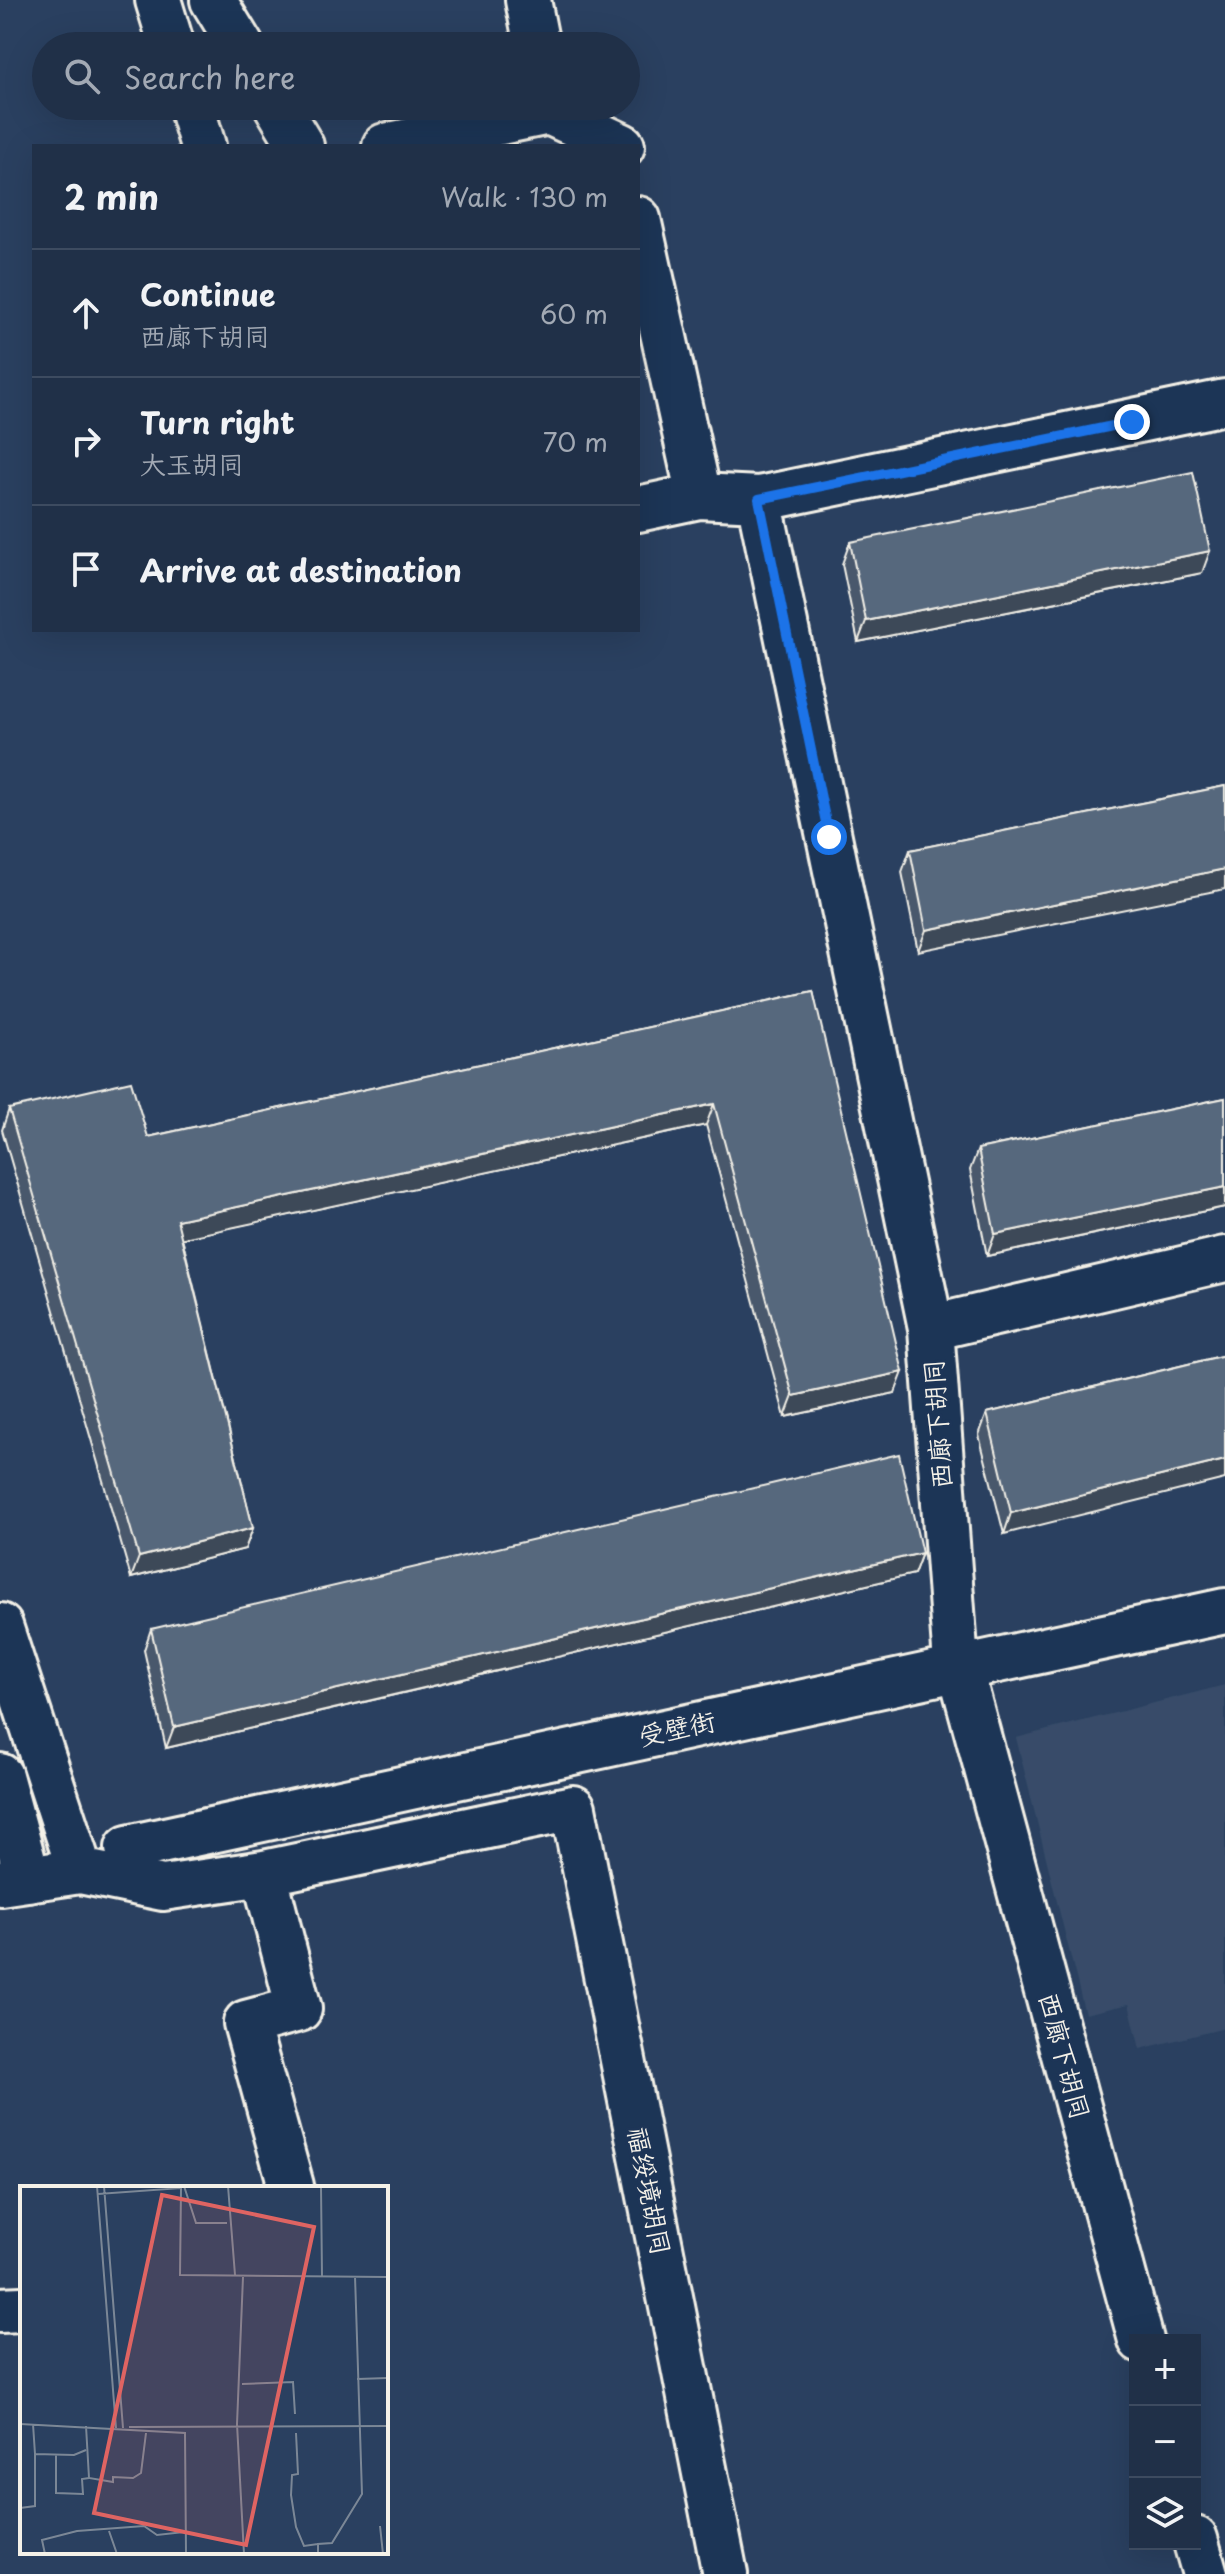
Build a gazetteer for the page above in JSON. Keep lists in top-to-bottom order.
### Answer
{
  "streets": {
    "street": ["西廊下胡同", "受壁街", "福绥境胡同"]
  },
  "page": {
    "search": "Search here",
    "heading": ["2 min", "Walk · 130 m"],
    "list": [
      ["Continue", "西廊下胡同", "60 m"],
      ["Turn right", "大玉胡同", "70 m"],
      "Arrive at destination"
    ],
    "map_buttons": ["+", "−"]
  }
}
